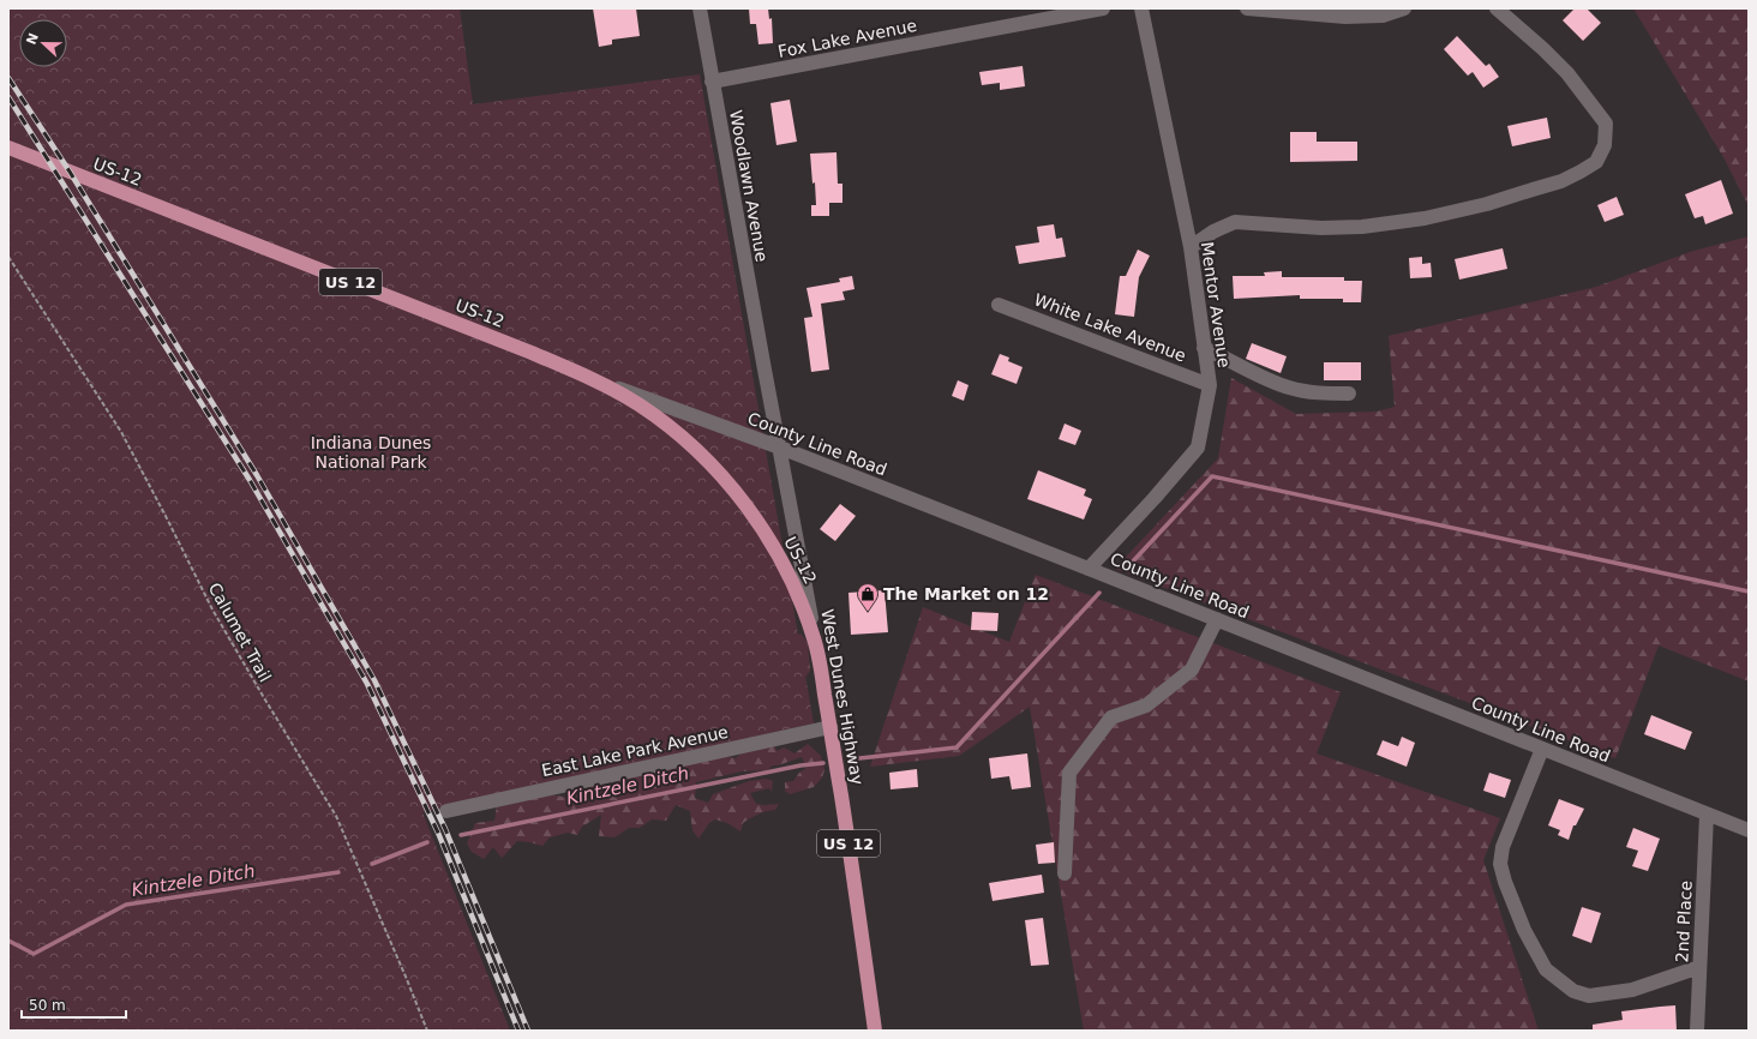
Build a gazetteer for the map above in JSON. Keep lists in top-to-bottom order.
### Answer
{
  "streets": {
    "main road": ["US-12", "US 12", "West Dunes Highway"],
    "street": [
      "Fox Lake Avenue",
      "Woodlawn Avenue",
      "Mentor Avenue",
      "White Lake Avenue",
      "County Line Road",
      "East Lake Park Avenue",
      "2nd Place"
    ],
    "path": ["Calumet Trail"]
  },
  "crossings": [
    ["Fox Lake Avenue", "Woodlawn Avenue"],
    ["US-12", "County Line Road"],
    ["US-12", "West Dunes Highway"],
    ["Woodlawn Avenue", "West Dunes Highway"],
    ["Mentor Avenue", "White Lake Avenue"],
    ["Mentor Avenue", "County Line Road"],
    ["County Line Road", "West Dunes Highway"],
    ["County Line Road", "2nd Place"],
    ["West Dunes Highway", "East Lake Park Avenue"]
  ],
  "water": ["Kintzele Ditch"],
  "parks": ["Indiana Dunes National Park"],
  "places": {
    "shop": ["The Market on 12"]
  },
  "scale_bar": "50 m",
  "north": "left"
}
